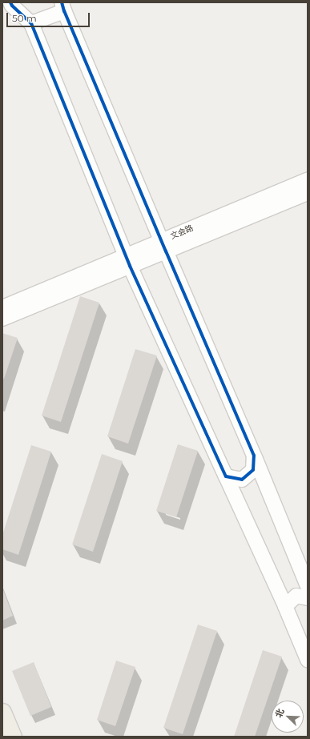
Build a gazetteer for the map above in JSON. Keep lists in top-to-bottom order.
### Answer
{
  "streets": {
    "street": ["文会路"]
  },
  "scale_bar": "50 m",
  "north": "top left"
}
